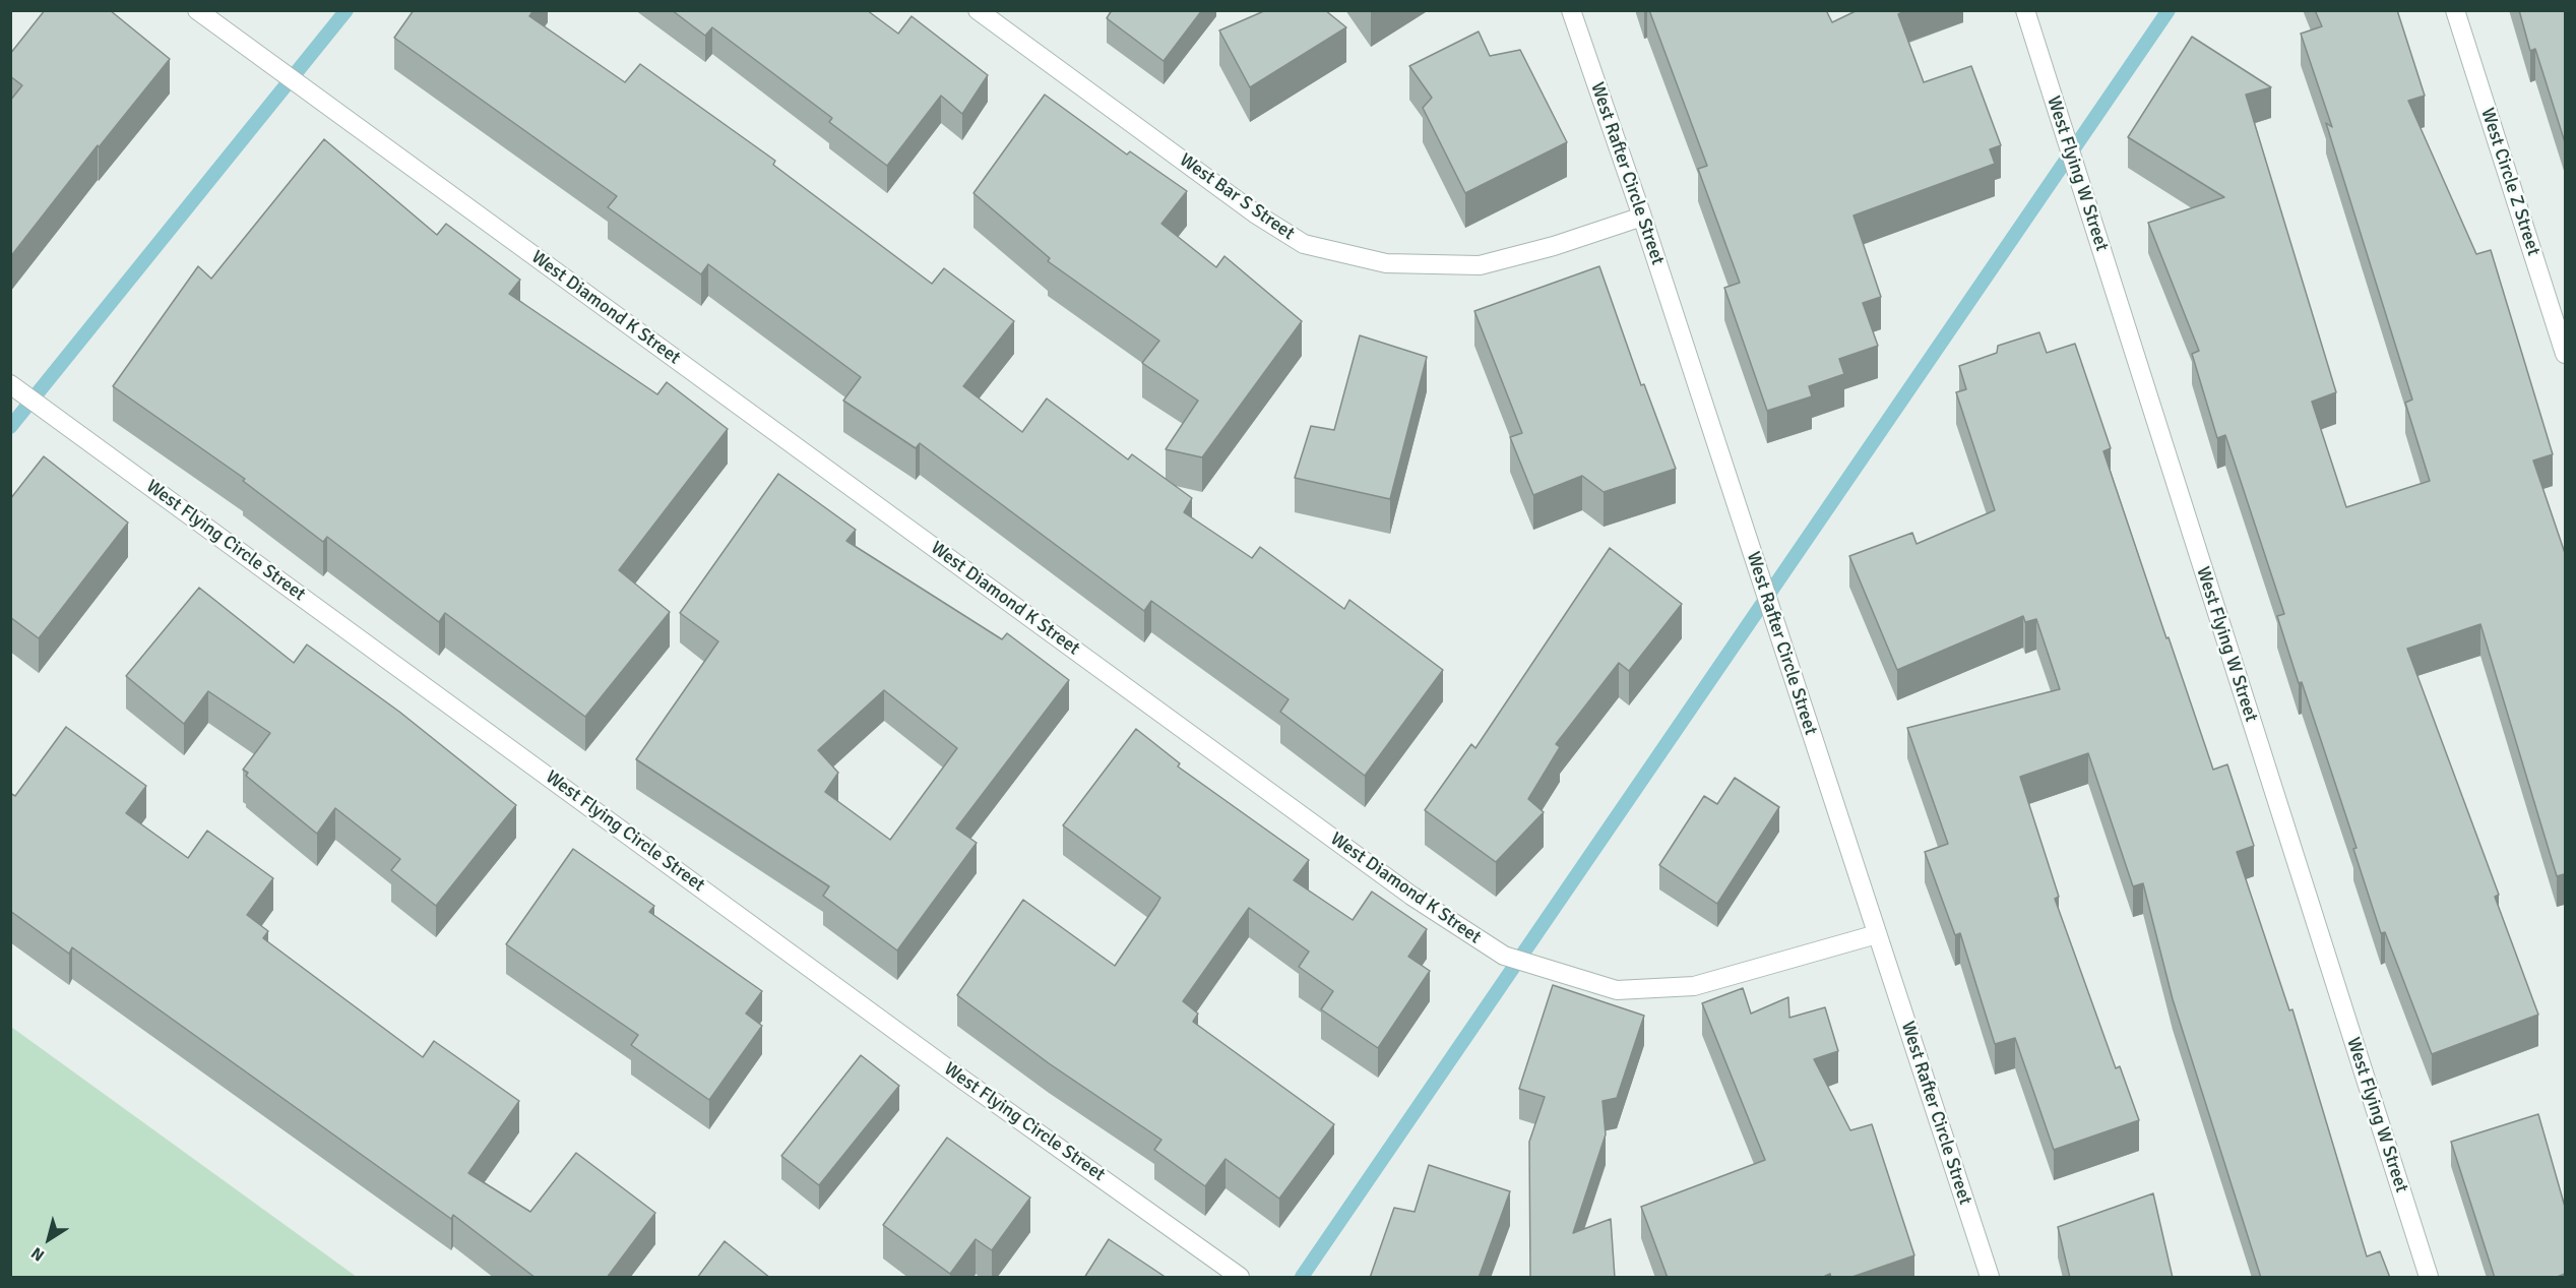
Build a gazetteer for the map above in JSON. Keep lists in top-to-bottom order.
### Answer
{
  "streets": {
    "street": [
      "West Rafter Circle Street",
      "West Flying W Street",
      "West Circle Z Street",
      "West Bar S Street",
      "West Diamond K Street",
      "West Flying Circle Street"
    ]
  },
  "crossings": [
    ["West Rafter Circle Street", "West Bar S Street"],
    ["West Rafter Circle Street", "West Diamond K Street"]
  ],
  "north": "bottom left"
}
